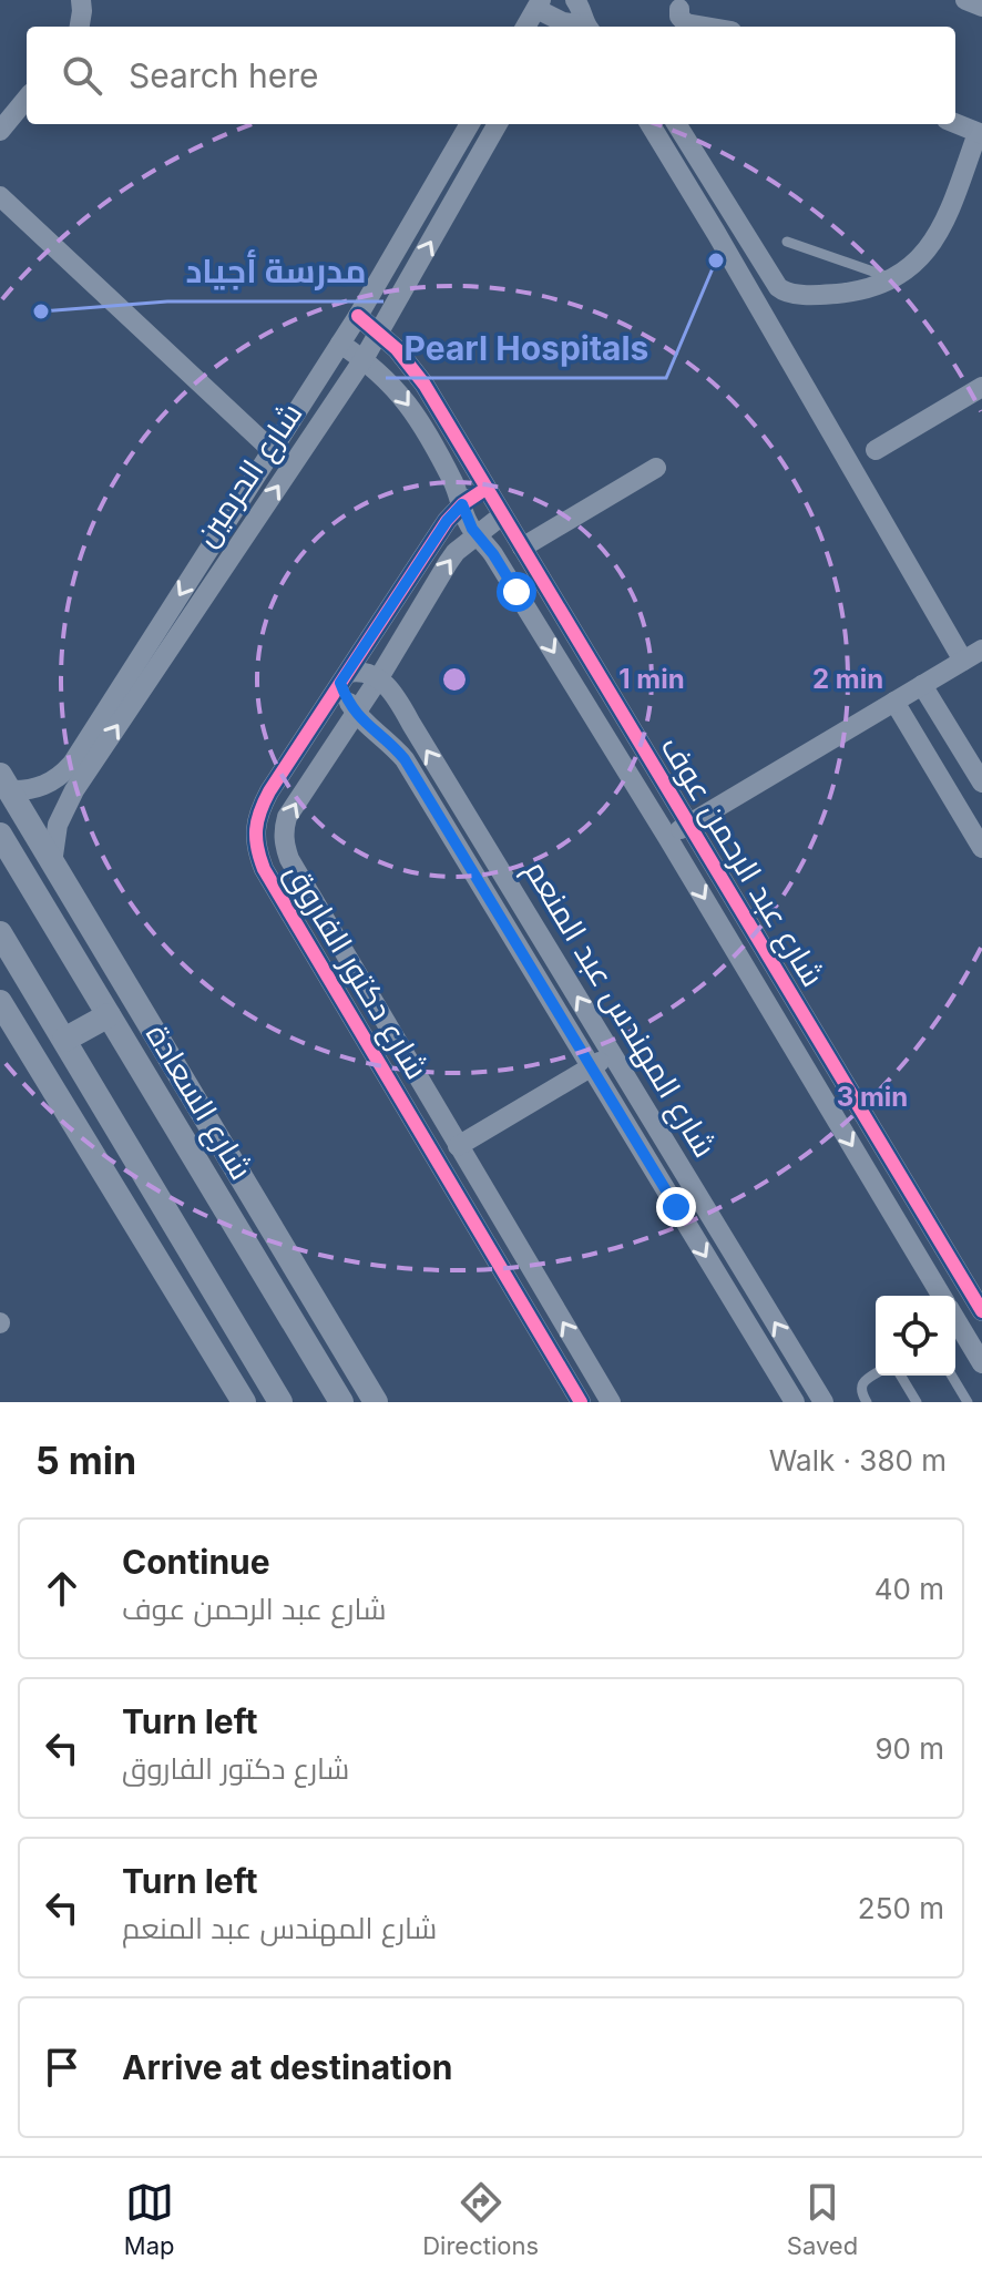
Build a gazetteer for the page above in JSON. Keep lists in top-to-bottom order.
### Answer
{
  "streets": {
    "street": [
      "شارع الحرمين",
      "شارع عبد الرحمن عوف",
      "شارع دكتور الفاروق",
      "شارع المهندس عبد المنعم",
      "شارع السعادة"
    ]
  },
  "crossings": [
    ["شارع الحرمين", "شارع عبد الرحمن عوف"],
    ["شارع عبد الرحمن عوف", "شارع دكتور الفاروق"],
    ["شارع دكتور الفاروق", "شارع المهندس عبد المنعم"]
  ],
  "places": ["Pearl Hospitals", "مدرسة أجياد"],
  "page": {
    "search": "Search here",
    "heading": ["5 min", "Walk · 380 m"],
    "list": [
      ["Continue", "شارع عبد الرحمن عوف", "40 m"],
      ["Turn left", "شارع دكتور الفاروق", "90 m"],
      ["Turn left", "شارع المهندس عبد المنعم", "250 m"],
      "Arrive at destination"
    ],
    "nav": ["Map", "Directions", "Saved"]
  },
  "rings": ["1 min", "2 min", "3 min"]
}
